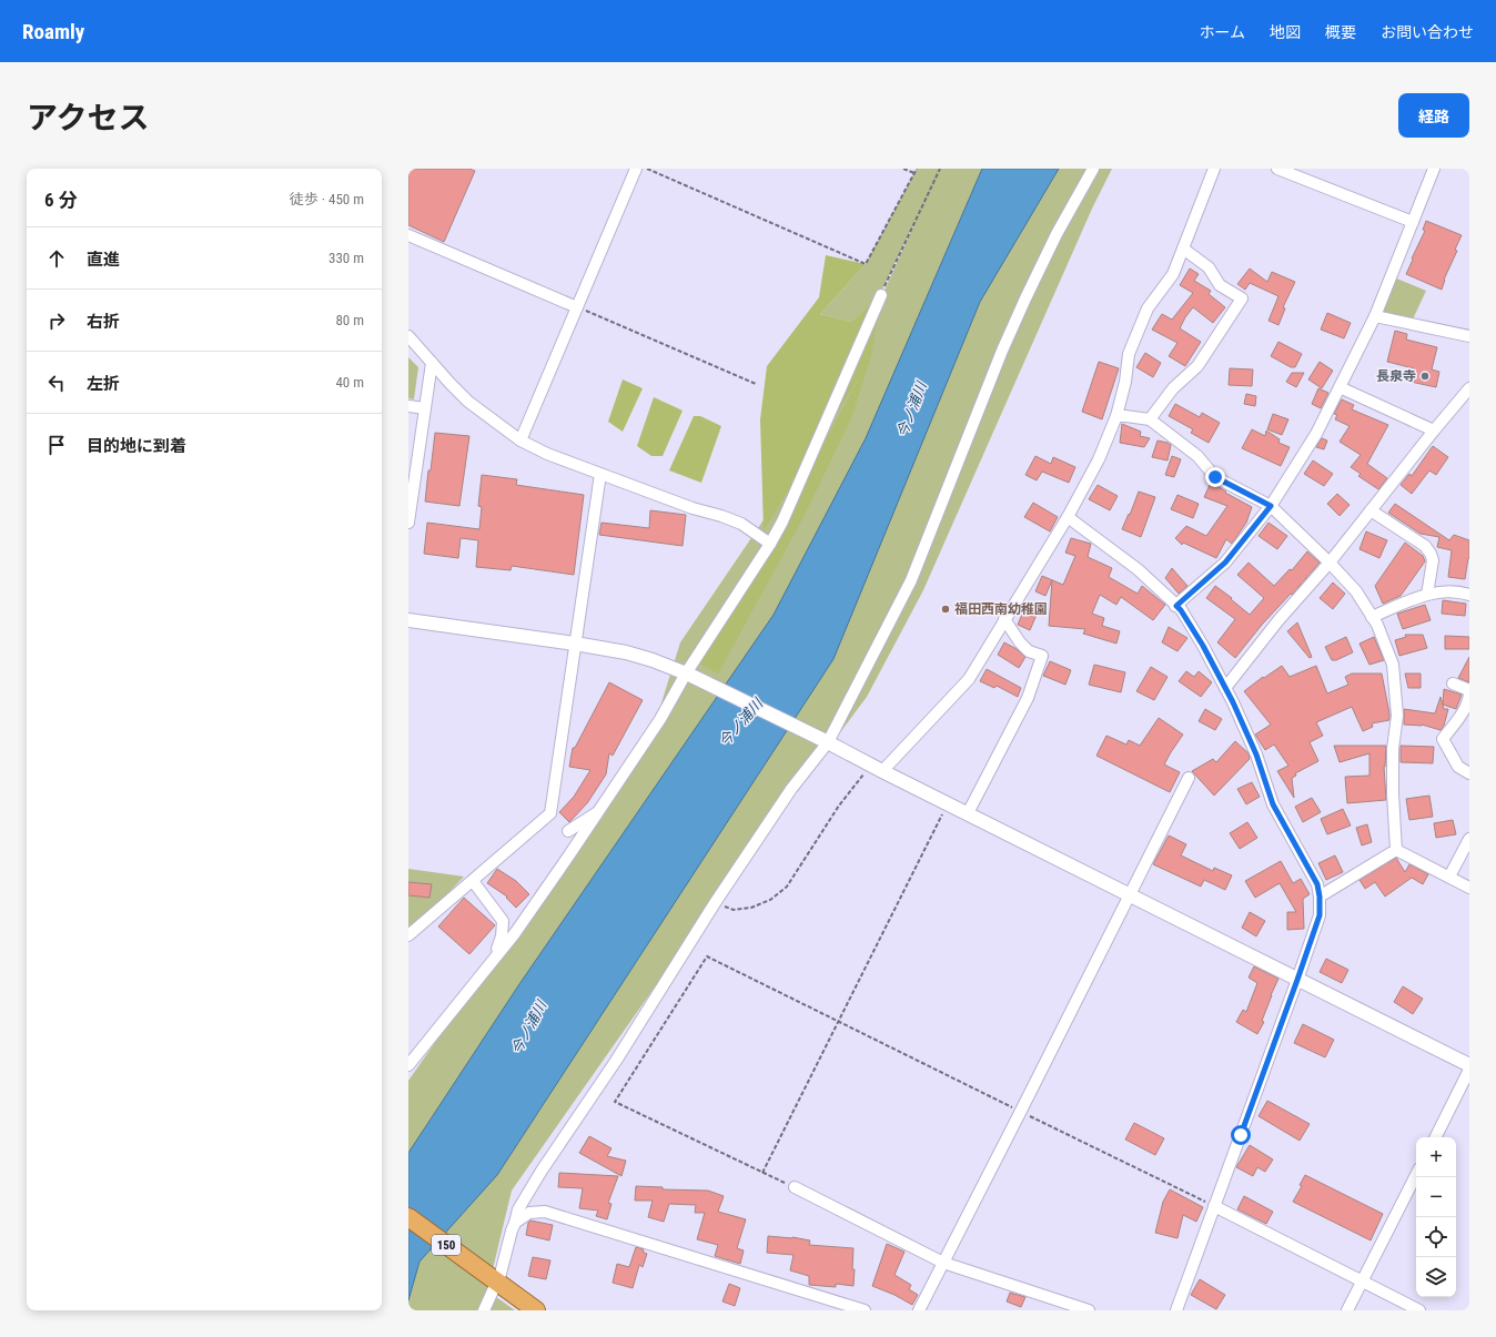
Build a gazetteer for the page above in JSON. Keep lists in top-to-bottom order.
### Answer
{
  "streets": {
    "highway": ["150"]
  },
  "water": ["今ノ浦川"],
  "places": ["長泉寺", "福田西南幼稚園"],
  "page": {
    "header": "Roamly",
    "nav": [
      "ホーム",
      "地図",
      "概要",
      "お問い合わせ"
    ],
    "title": "アクセス",
    "buttons": "経路",
    "heading": ["6 分", "徒歩 · 450 m"],
    "list": [
      ["直進", "330 m"],
      ["右折", "80 m"],
      ["左折", "40 m"],
      "目的地に到着"
    ],
    "map_buttons": ["+", "−"]
  }
}
